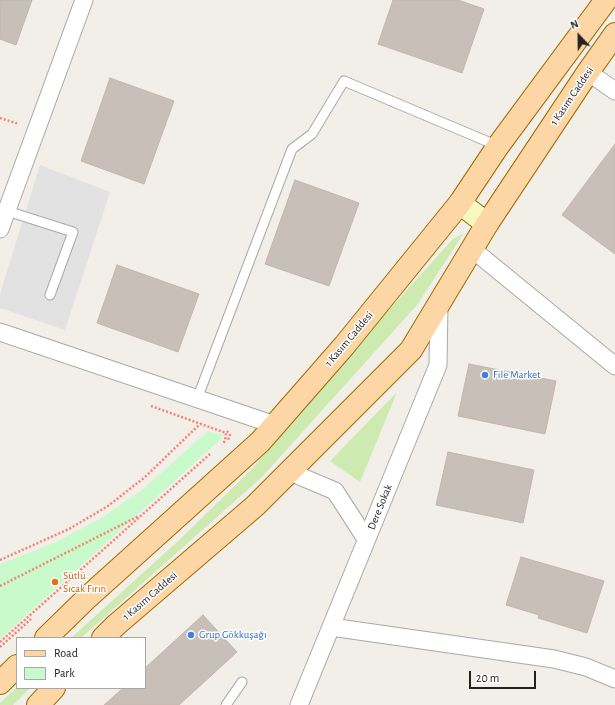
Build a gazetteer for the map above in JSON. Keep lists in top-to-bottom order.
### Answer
{
  "streets": {
    "main road": ["1 Kasım Caddesi"],
    "street": ["Dere Sokak"]
  },
  "crossings": [
    ["1 Kasım Caddesi", "Dere Sokak"]
  ],
  "places": ["File Market", "Sütlü Sıcak Fırın", "Grup Gökkuşağı"],
  "legend": ["Road", "Park"],
  "scale_bar": "20 m",
  "north": "top"
}
